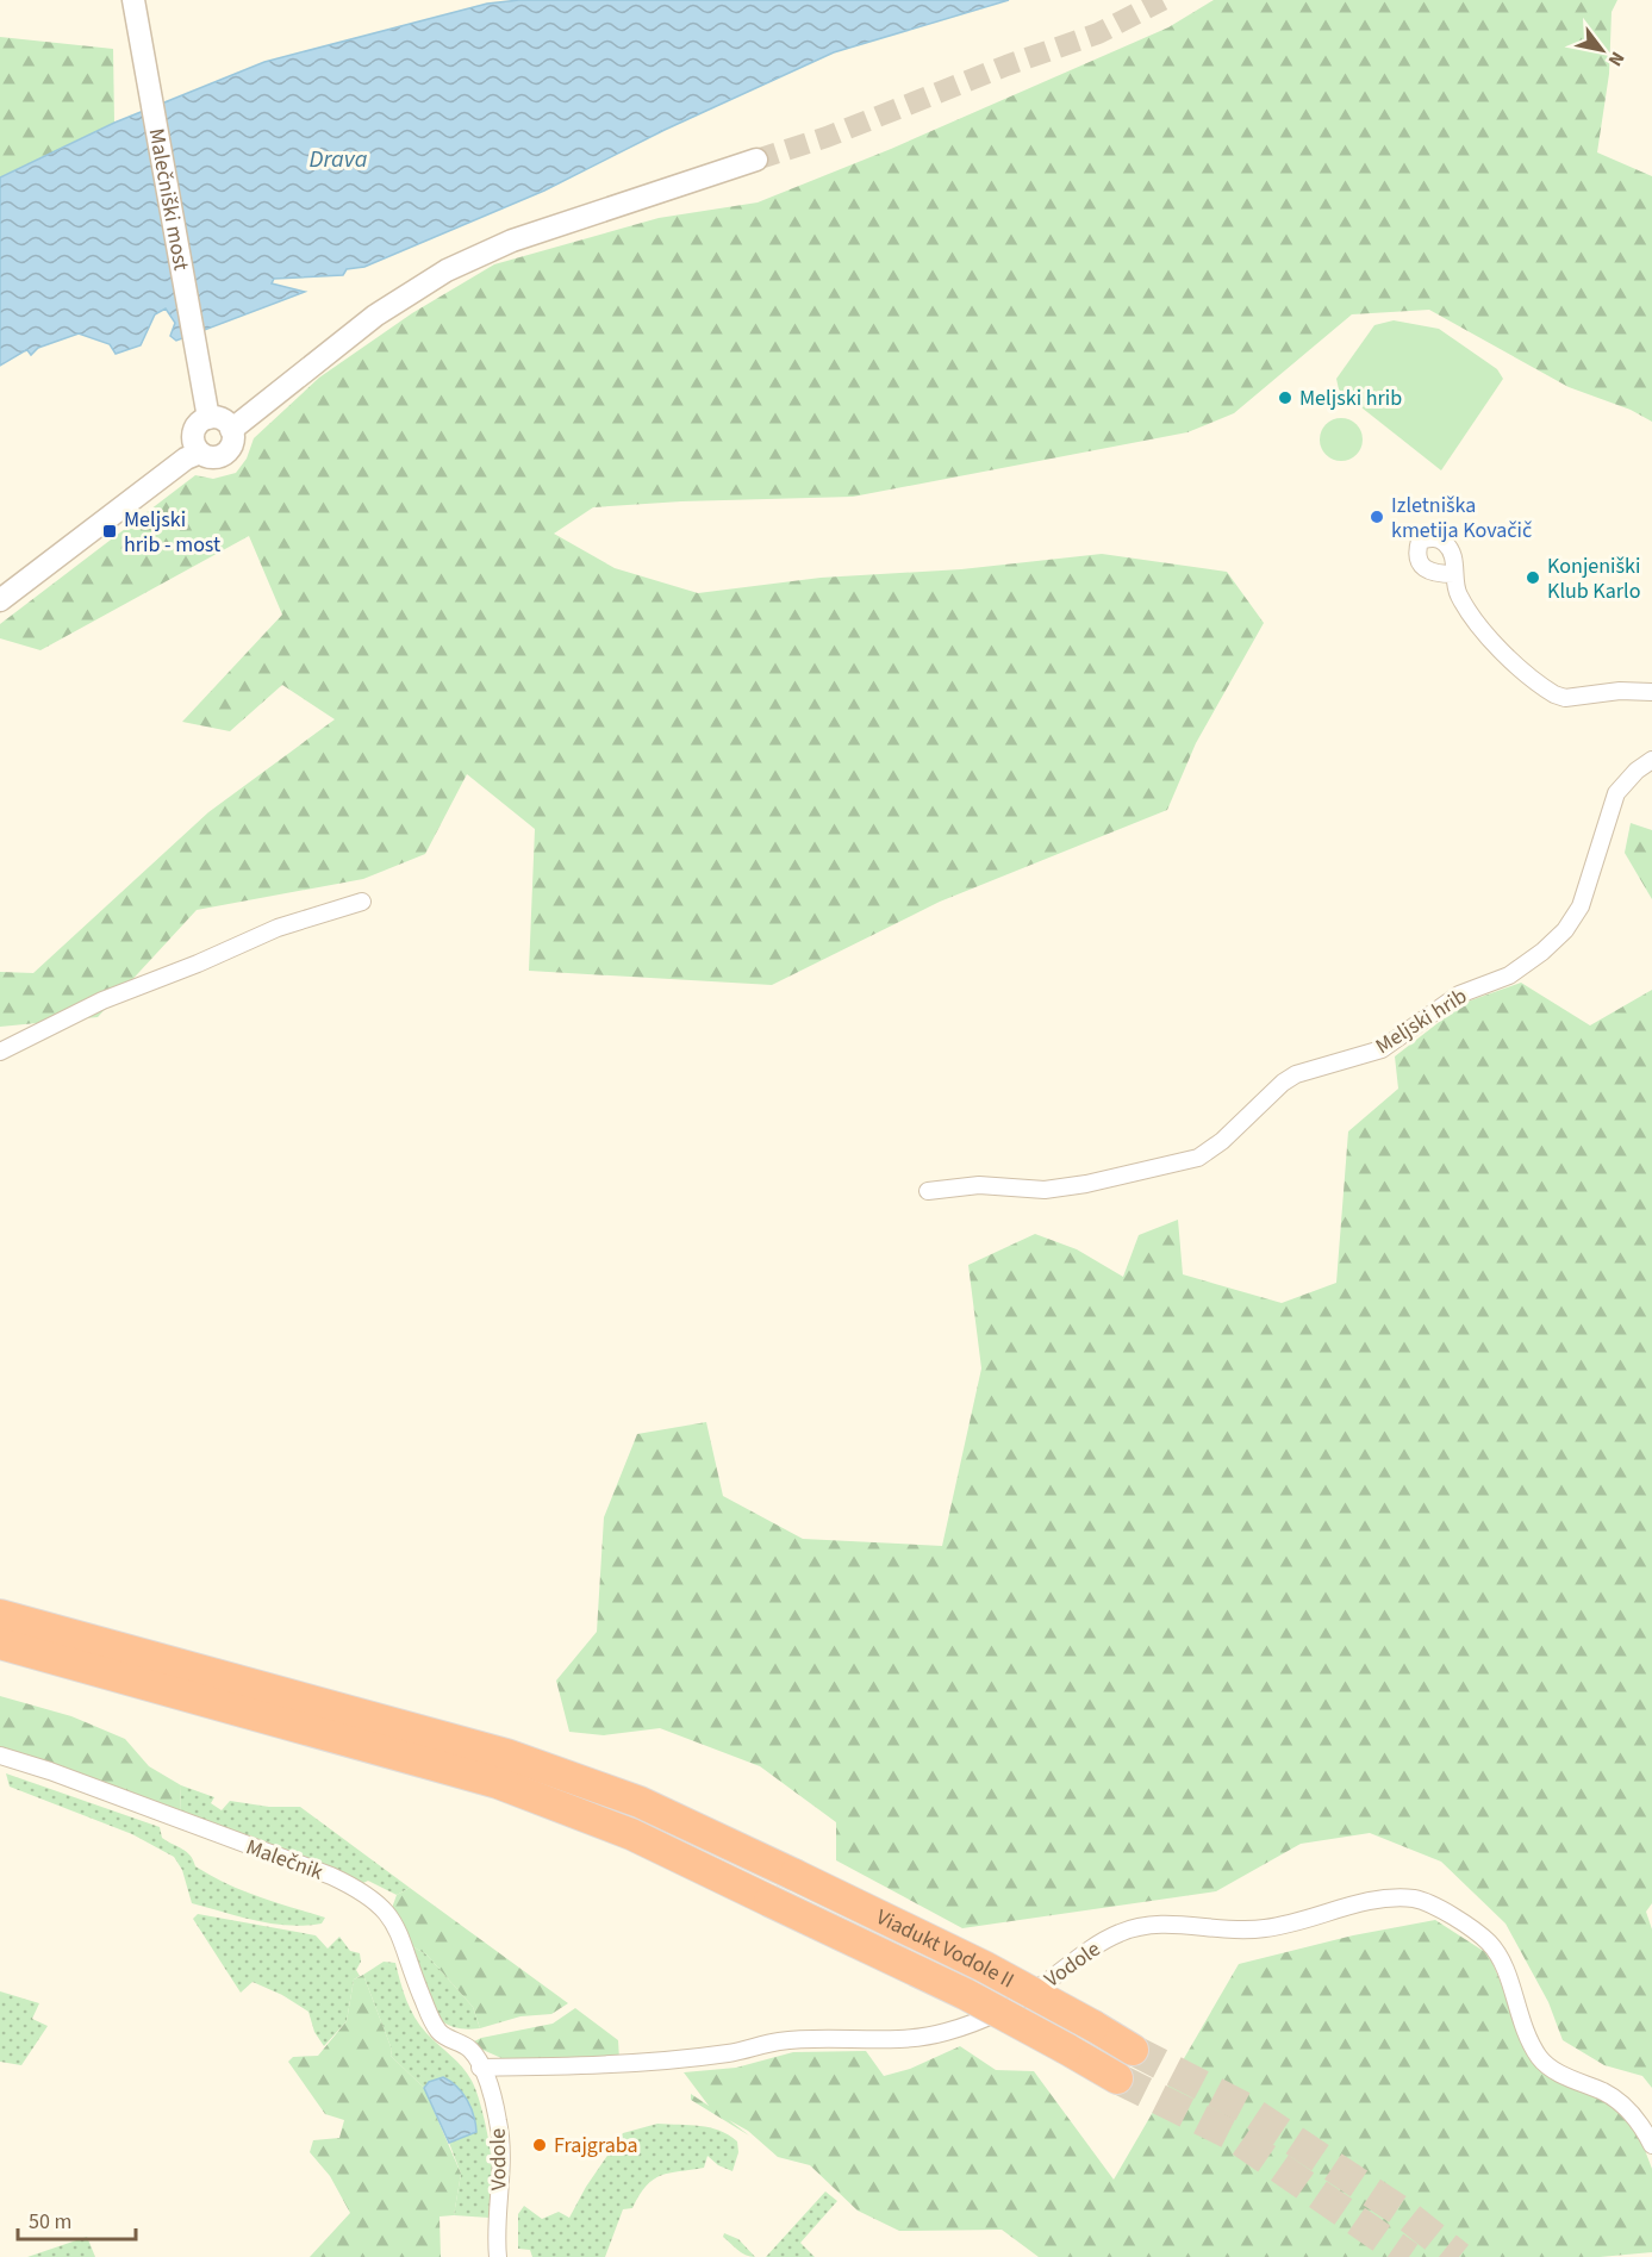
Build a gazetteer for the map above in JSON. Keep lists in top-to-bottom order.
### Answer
{
  "streets": {
    "highway": ["Viadukt Vodole II"],
    "street": [
      "Malečniški most",
      "Meljski hrib",
      "Malečnik",
      "Vodole"
    ]
  },
  "crossings": [
    ["Malečnik", "Vodole"]
  ],
  "water": ["Drava"],
  "places": {
    "other": [
      "Meljski hrib",
      "Izletniška kmetija Kovačič",
      "Konjeniški Klub Karlo",
      "Frajgraba"
    ],
    "transit": ["Meljski hrib - most"]
  },
  "scale_bar": "50 m",
  "north": "bottom right"
}
